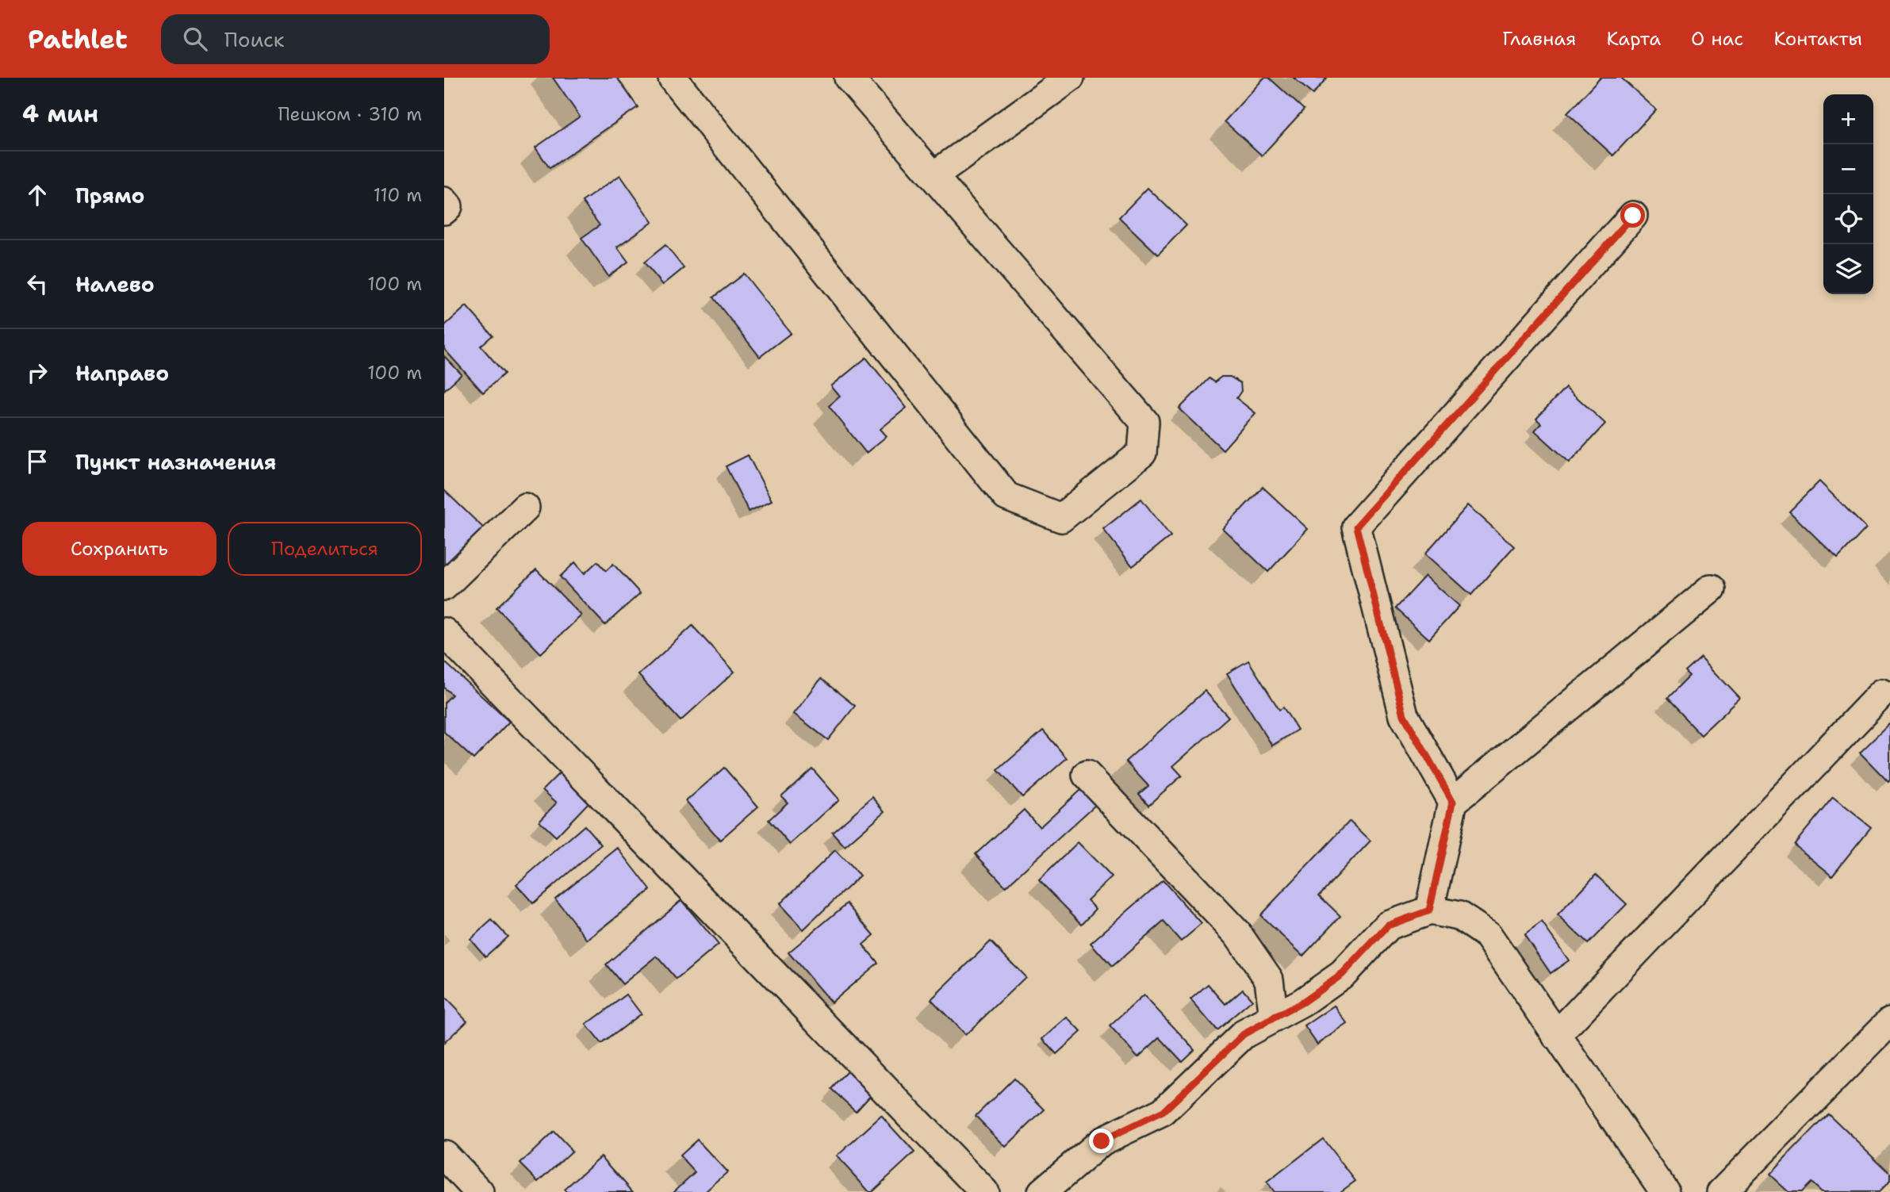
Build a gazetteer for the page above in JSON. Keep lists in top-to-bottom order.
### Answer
{
  "page": {
    "header": "Pathlet",
    "search": "Поиск",
    "nav": [
      "Главная",
      "Карта",
      "О нас",
      "Контакты"
    ],
    "heading": ["4 мин", "Пешком · 310 m"],
    "map_buttons": ["+", "−"],
    "list": [
      ["Прямо", "110 m"],
      ["Налево", "100 m"],
      ["Направо", "100 m"],
      "Пункт назначения"
    ],
    "buttons": ["Сохранить", "Поделиться"]
  }
}
